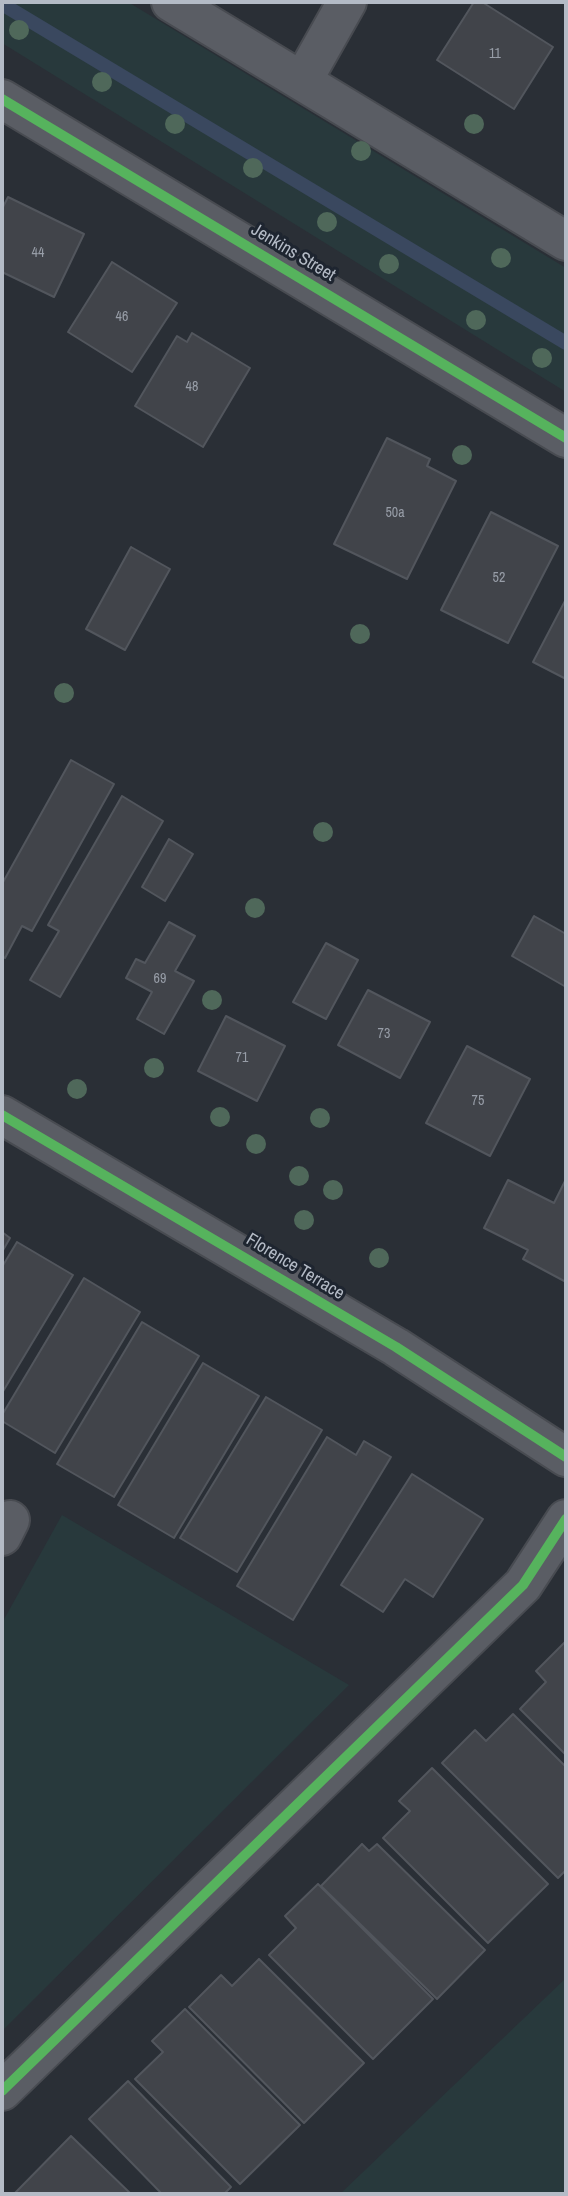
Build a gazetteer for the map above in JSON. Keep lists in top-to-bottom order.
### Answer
{
  "streets": {
    "street": ["Jenkins Street", "Florence Terrace"]
  },
  "house_numbers": [
    "11",
    "44",
    "46",
    "48",
    "50a",
    "52",
    "69",
    "73",
    "71",
    "75"
  ]
}
